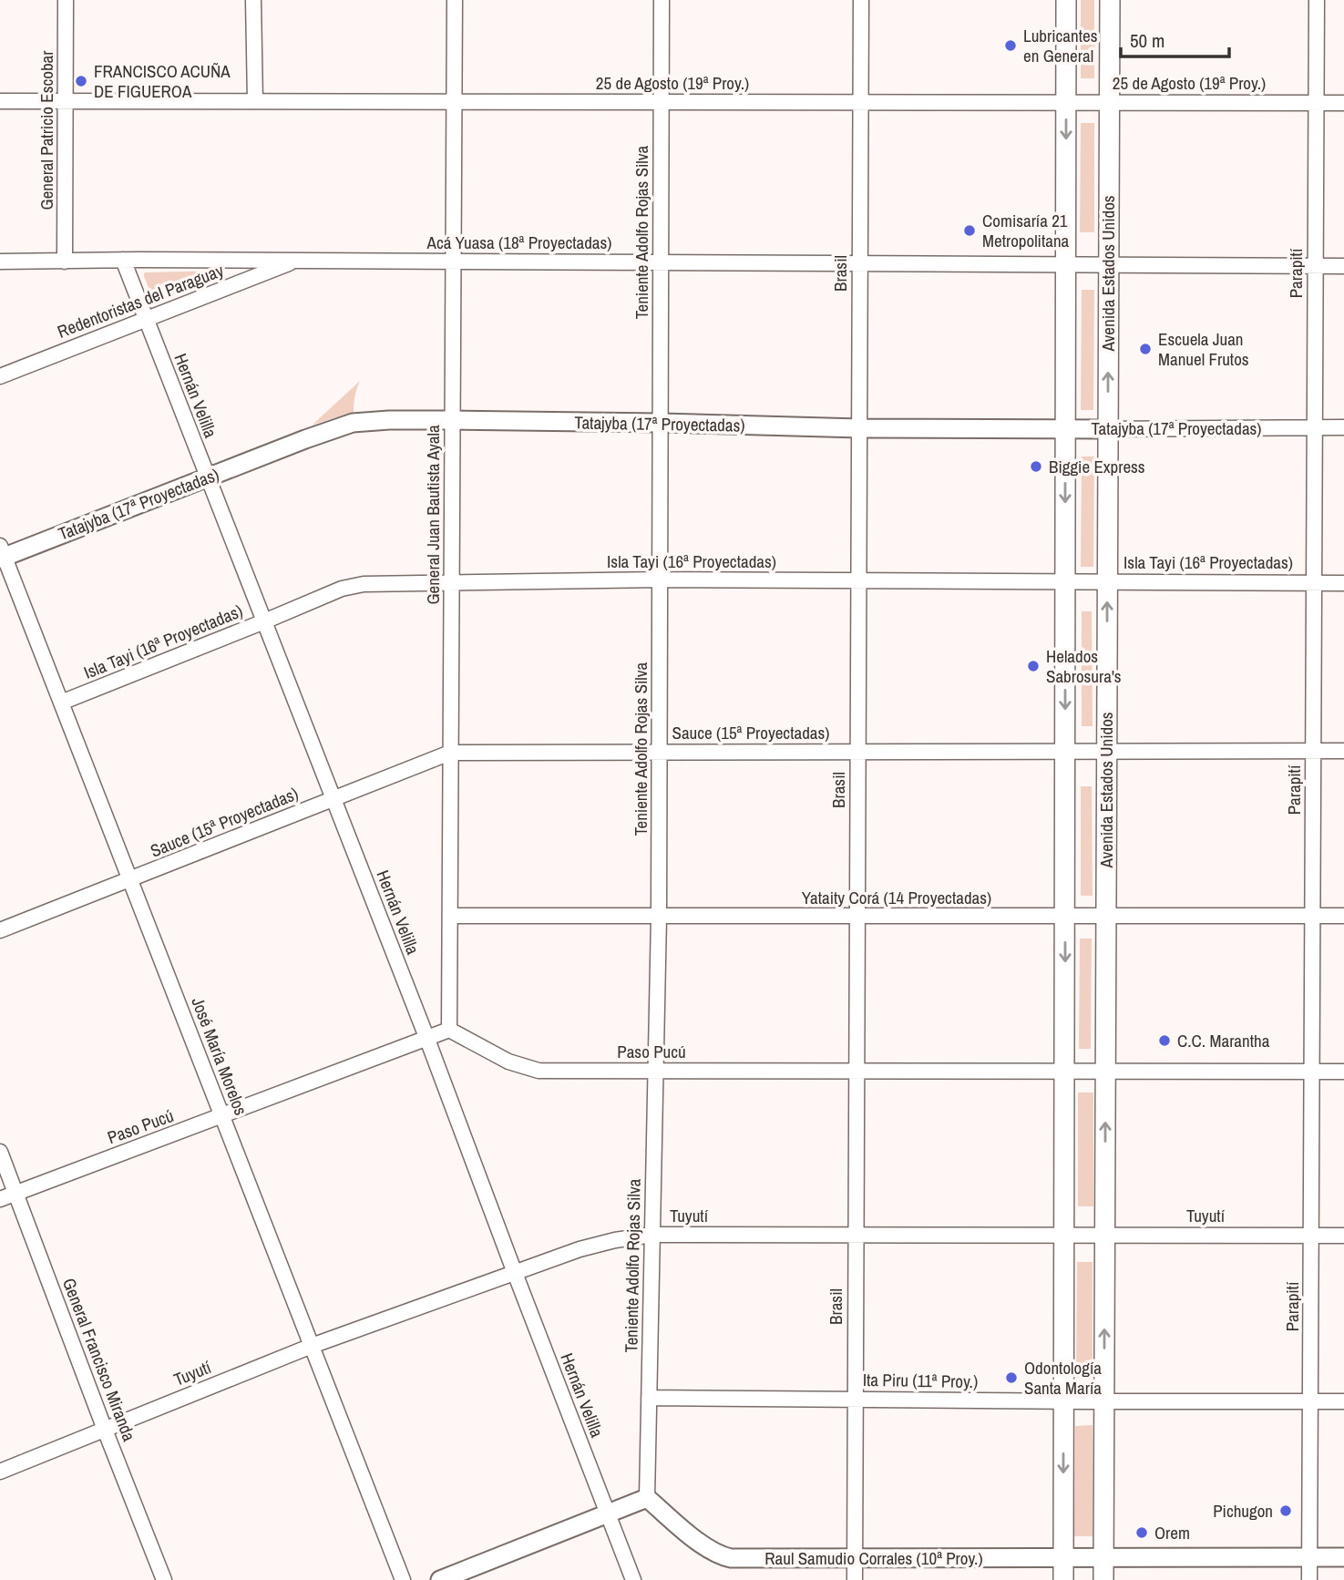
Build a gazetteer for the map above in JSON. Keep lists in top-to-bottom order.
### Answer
{
  "streets": {
    "main road": ["Avenida Estados Unidos"],
    "street": [
      "25 de Agosto (19ª Proy.)",
      "General Patricio Escobar",
      "Teniente Adolfo Rojas Silva",
      "Acá Yuasa (18ª Proyectadas)",
      "Brasil",
      "Parapití",
      "Redentoristas del Paraguay",
      "Hernán Velilla",
      "Tatajyba (17ª Proyectadas)",
      "General Juan Bautista Ayala",
      "Isla Tayi (16ª Proyectadas)",
      "Sauce (15ª Proyectadas)",
      "Yataity Corá (14 Proyectadas)",
      "Paso Pucú",
      "José María Morelos",
      "Tuyutí",
      "General Francisco Miranda",
      "Ita Piru (11ª Proy.)",
      "Raul Samudio Corrales (10ª Proy.)"
    ]
  },
  "crossings": [
    ["25 de Agosto (19ª Proy.)", "General Patricio Escobar"],
    ["25 de Agosto (19ª Proy.)", "Teniente Adolfo Rojas Silva"],
    ["25 de Agosto (19ª Proy.)", "Brasil"],
    ["25 de Agosto (19ª Proy.)", "Avenida Estados Unidos"],
    ["25 de Agosto (19ª Proy.)", "Parapití"],
    ["25 de Agosto (19ª Proy.)", "General Juan Bautista Ayala"],
    ["General Patricio Escobar", "Acá Yuasa (18ª Proyectadas)"],
    ["Teniente Adolfo Rojas Silva", "Acá Yuasa (18ª Proyectadas)"],
    ["Teniente Adolfo Rojas Silva", "Tatajyba (17ª Proyectadas)"],
    ["Teniente Adolfo Rojas Silva", "Isla Tayi (16ª Proyectadas)"],
    ["Teniente Adolfo Rojas Silva", "Sauce (15ª Proyectadas)"],
    ["Teniente Adolfo Rojas Silva", "Yataity Corá (14 Proyectadas)"],
    ["Teniente Adolfo Rojas Silva", "Paso Pucú"],
    ["Teniente Adolfo Rojas Silva", "Tuyutí"],
    ["Teniente Adolfo Rojas Silva", "Ita Piru (11ª Proy.)"],
    ["Teniente Adolfo Rojas Silva", "Raul Samudio Corrales (10ª Proy.)"],
    ["Acá Yuasa (18ª Proyectadas)", "Brasil"],
    ["Acá Yuasa (18ª Proyectadas)", "Avenida Estados Unidos"],
    ["Acá Yuasa (18ª Proyectadas)", "Parapití"],
    ["Acá Yuasa (18ª Proyectadas)", "Redentoristas del Paraguay"],
    ["Acá Yuasa (18ª Proyectadas)", "Hernán Velilla"],
    ["Acá Yuasa (18ª Proyectadas)", "General Juan Bautista Ayala"],
    ["Brasil", "Tatajyba (17ª Proyectadas)"],
    ["Brasil", "Isla Tayi (16ª Proyectadas)"],
    ["Brasil", "Sauce (15ª Proyectadas)"],
    ["Brasil", "Yataity Corá (14 Proyectadas)"],
    ["Brasil", "Paso Pucú"],
    ["Brasil", "Tuyutí"],
    ["Brasil", "Ita Piru (11ª Proy.)"],
    ["Brasil", "Raul Samudio Corrales (10ª Proy.)"],
    ["Avenida Estados Unidos", "Tatajyba (17ª Proyectadas)"],
    ["Avenida Estados Unidos", "Isla Tayi (16ª Proyectadas)"],
    ["Avenida Estados Unidos", "Sauce (15ª Proyectadas)"],
    ["Avenida Estados Unidos", "Yataity Corá (14 Proyectadas)"],
    ["Avenida Estados Unidos", "Paso Pucú"],
    ["Avenida Estados Unidos", "Tuyutí"],
    ["Avenida Estados Unidos", "Ita Piru (11ª Proy.)"],
    ["Avenida Estados Unidos", "Raul Samudio Corrales (10ª Proy.)"],
    ["Parapití", "Tatajyba (17ª Proyectadas)"],
    ["Parapití", "Isla Tayi (16ª Proyectadas)"],
    ["Parapití", "Sauce (15ª Proyectadas)"],
    ["Parapití", "Yataity Corá (14 Proyectadas)"],
    ["Parapití", "Paso Pucú"],
    ["Parapití", "Tuyutí"],
    ["Parapití", "Ita Piru (11ª Proy.)"],
    ["Parapití", "Raul Samudio Corrales (10ª Proy.)"],
    ["Redentoristas del Paraguay", "Hernán Velilla"],
    ["Hernán Velilla", "Tatajyba (17ª Proyectadas)"],
    ["Hernán Velilla", "Isla Tayi (16ª Proyectadas)"],
    ["Hernán Velilla", "Sauce (15ª Proyectadas)"],
    ["Hernán Velilla", "Paso Pucú"],
    ["Hernán Velilla", "Tuyutí"],
    ["Tatajyba (17ª Proyectadas)", "General Juan Bautista Ayala"],
    ["Tatajyba (17ª Proyectadas)", "José María Morelos"],
    ["General Juan Bautista Ayala", "Isla Tayi (16ª Proyectadas)"],
    ["General Juan Bautista Ayala", "Sauce (15ª Proyectadas)"],
    ["General Juan Bautista Ayala", "Yataity Corá (14 Proyectadas)"],
    ["General Juan Bautista Ayala", "Paso Pucú"],
    ["Isla Tayi (16ª Proyectadas)", "José María Morelos"],
    ["Sauce (15ª Proyectadas)", "José María Morelos"],
    ["Paso Pucú", "José María Morelos"],
    ["Paso Pucú", "General Francisco Miranda"],
    ["José María Morelos", "Tuyutí"],
    ["Tuyutí", "General Francisco Miranda"]
  ],
  "places": [
    "Lubricantes en General",
    "FRANCISCO ACUÑA DE FIGUEROA",
    "Comisaría 21 Metropolitana",
    "Escuela Juan Manuel Frutos",
    "Biggie Express",
    "Helados Sabrosura's",
    "C.C. Marantha",
    "Odontología Santa María",
    "Pichugon",
    "Orem"
  ],
  "scale_bar": "50 m"
}
